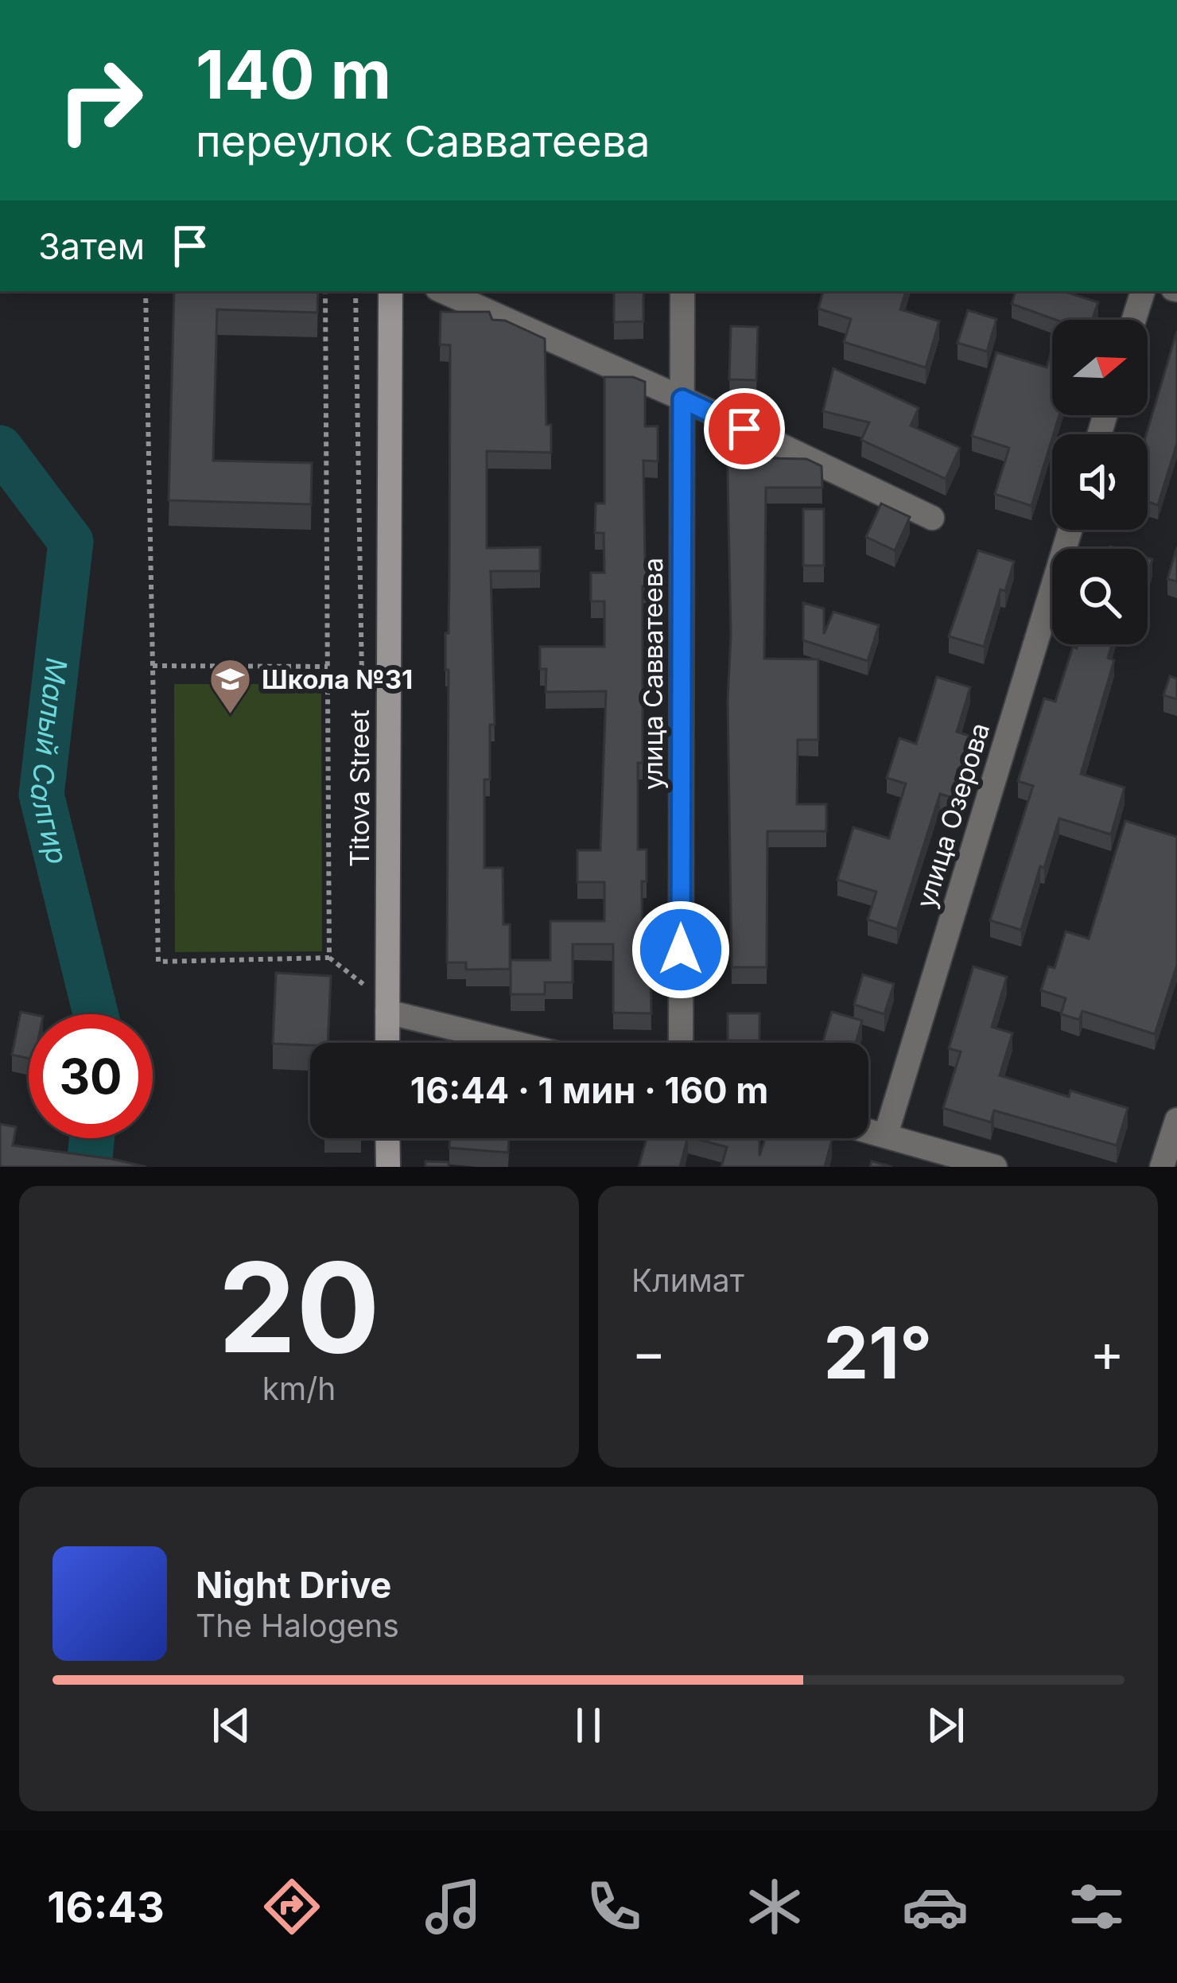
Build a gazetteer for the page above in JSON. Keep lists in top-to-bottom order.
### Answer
{
  "streets": {
    "main road": ["Titova Street"],
    "street": ["улица Савватеева", "улица Озерова"]
  },
  "water": ["Малый Салгир"],
  "places": {
    "school or university": ["Школа №31"]
  },
  "north": "right",
  "page": {
    "turn": ["140 m", "переулок Савватеева"],
    "then": "Затем",
    "limit": "30",
    "trip": "16:44 · 1 мин · 160 m",
    "tile": [
      ["20", "km/h"],
      "Климат"
    ],
    "heat": ["−", "21°", "+"],
    "song": ["Night Drive", "The Halogens"],
    "tabs": "16:43"
  }
}
